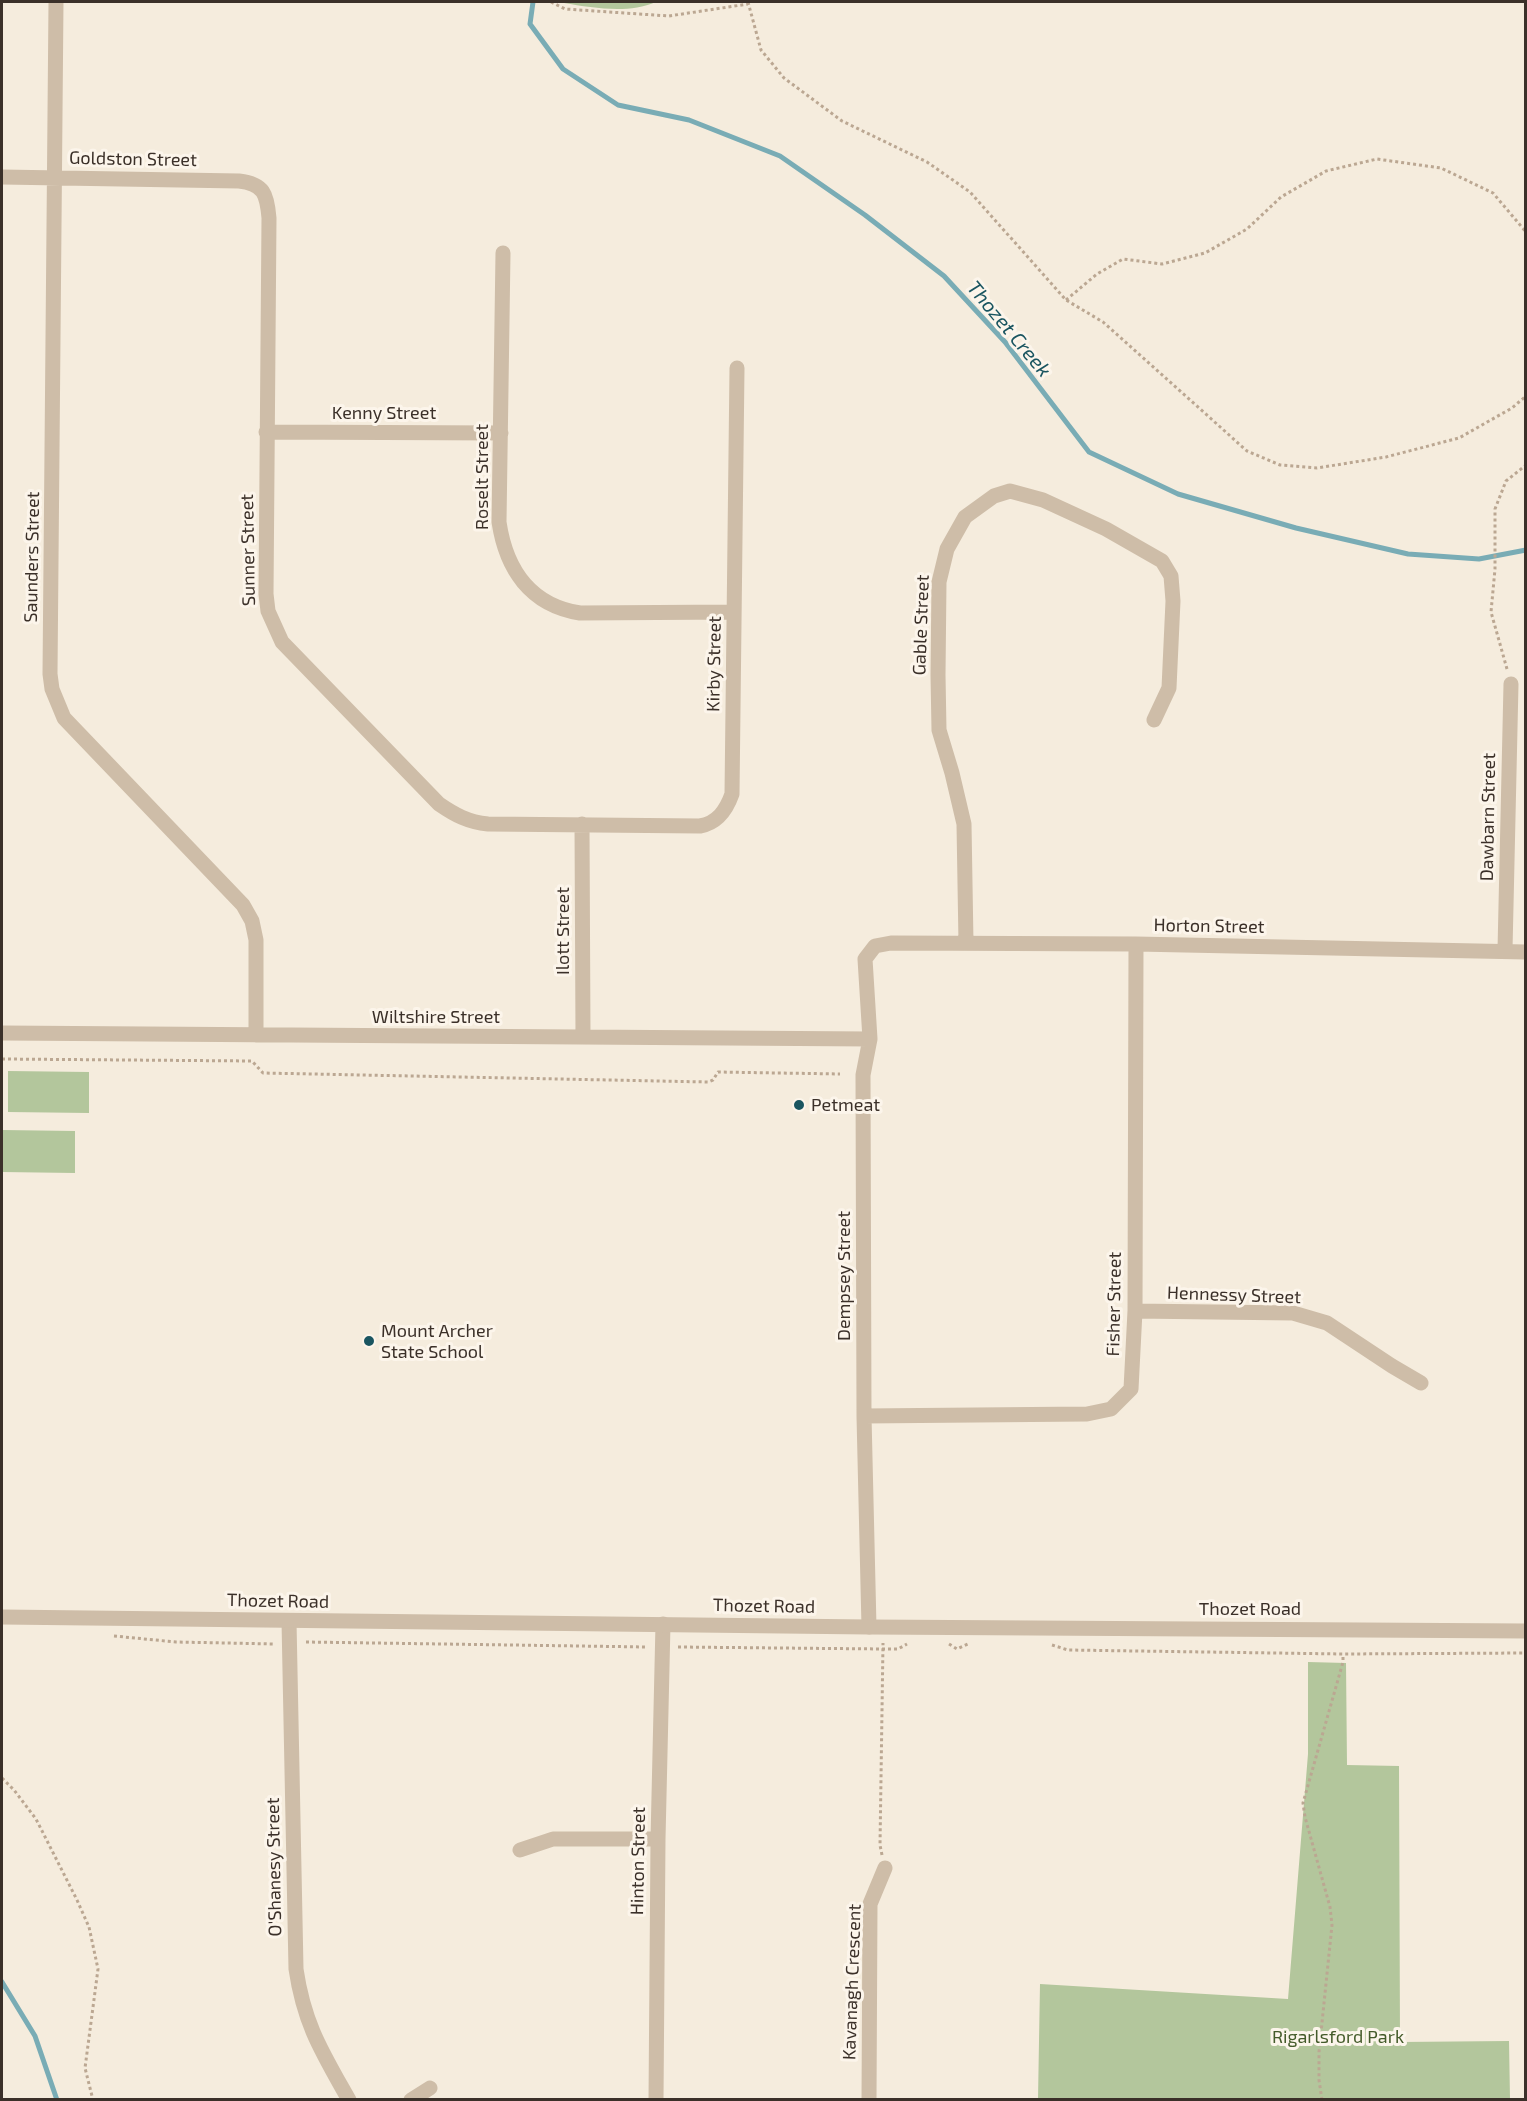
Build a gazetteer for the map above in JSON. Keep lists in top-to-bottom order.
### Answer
{
  "streets": {
    "street": [
      "Goldston Street",
      "Kenny Street",
      "Roselt Street",
      "Sunner Street",
      "Saunders Street",
      "Gable Street",
      "Kirby Street",
      "Dawbarn Street",
      "Horton Street",
      "Ilott Street",
      "Wiltshire Street",
      "Dempsey Street",
      "Hennessy Street",
      "Fisher Street",
      "Thozet Road",
      "Hinton Street",
      "O'Shanesy Street",
      "Kavanagh Crescent"
    ]
  },
  "crossings": [
    ["Goldston Street", "Sunner Street"],
    ["Goldston Street", "Saunders Street"],
    ["Kenny Street", "Roselt Street"],
    ["Kenny Street", "Sunner Street"],
    ["Roselt Street", "Kirby Street"],
    ["Sunner Street", "Kirby Street"],
    ["Sunner Street", "Ilott Street"],
    ["Saunders Street", "Wiltshire Street"],
    ["Gable Street", "Horton Street"],
    ["Kirby Street", "Ilott Street"],
    ["Dawbarn Street", "Horton Street"],
    ["Horton Street", "Dempsey Street"],
    ["Horton Street", "Fisher Street"],
    ["Ilott Street", "Wiltshire Street"],
    ["Wiltshire Street", "Dempsey Street"],
    ["Dempsey Street", "Fisher Street"],
    ["Dempsey Street", "Thozet Road"],
    ["Hennessy Street", "Fisher Street"],
    ["Thozet Road", "Hinton Street"],
    ["Thozet Road", "O'Shanesy Street"]
  ],
  "water": ["Thozet Creek"],
  "parks": ["Rigarlsford Park"],
  "places": ["Petmeat", "Mount Archer State School"]
}
